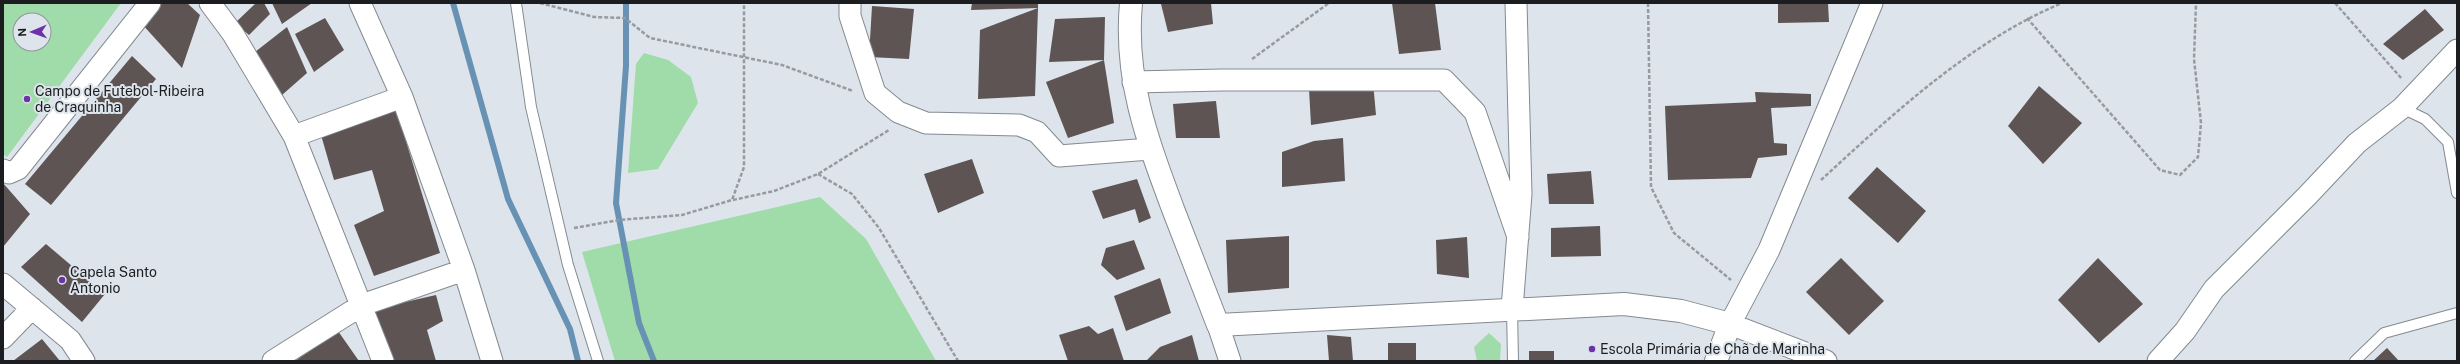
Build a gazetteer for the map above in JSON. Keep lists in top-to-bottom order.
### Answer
{
  "places": ["Campo de Futebol-Ribeira de Craquinha", "Capela Santo Antonio", "Escola Primária de Chã de Marinha"],
  "north": "left"
}
